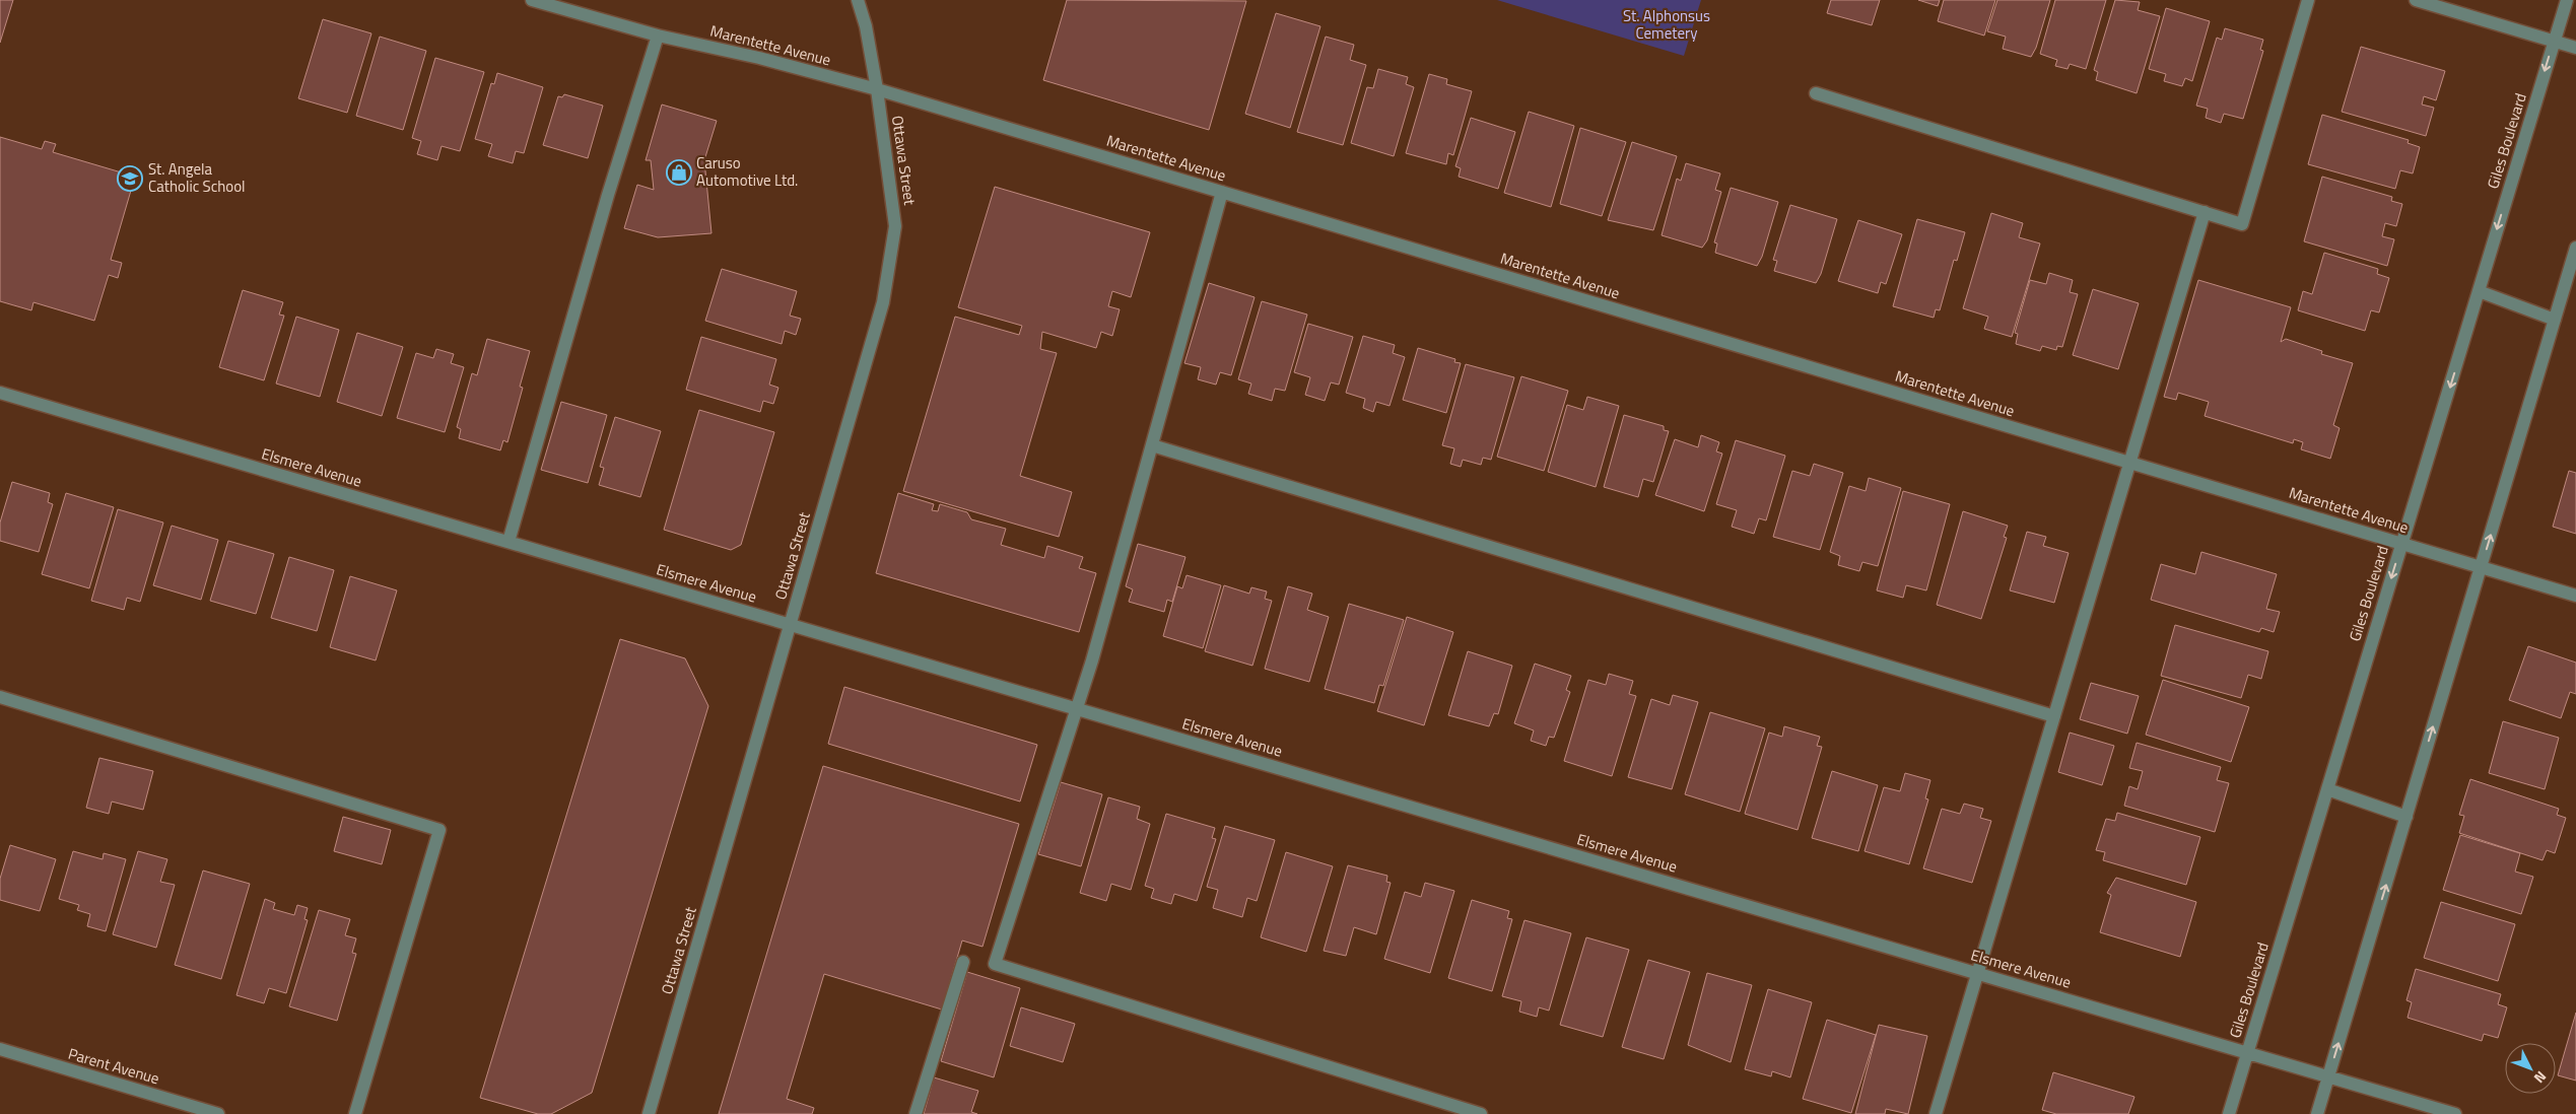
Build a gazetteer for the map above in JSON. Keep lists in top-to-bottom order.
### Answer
{
  "streets": {
    "street": [
      "Marentette Avenue",
      "Giles Boulevard",
      "Ottawa Street",
      "Elsmere Avenue",
      "Parent Avenue"
    ]
  },
  "crossings": [
    ["Marentette Avenue", "Giles Boulevard"],
    ["Marentette Avenue", "Ottawa Street"],
    ["Giles Boulevard", "Elsmere Avenue"],
    ["Ottawa Street", "Elsmere Avenue"]
  ],
  "parks": ["St. Alphonsus Cemetery"],
  "places": {
    "shop": ["Caruso Automotive Ltd."],
    "school or university": ["St. Angela Catholic School"]
  },
  "north": "bottom right"
}
